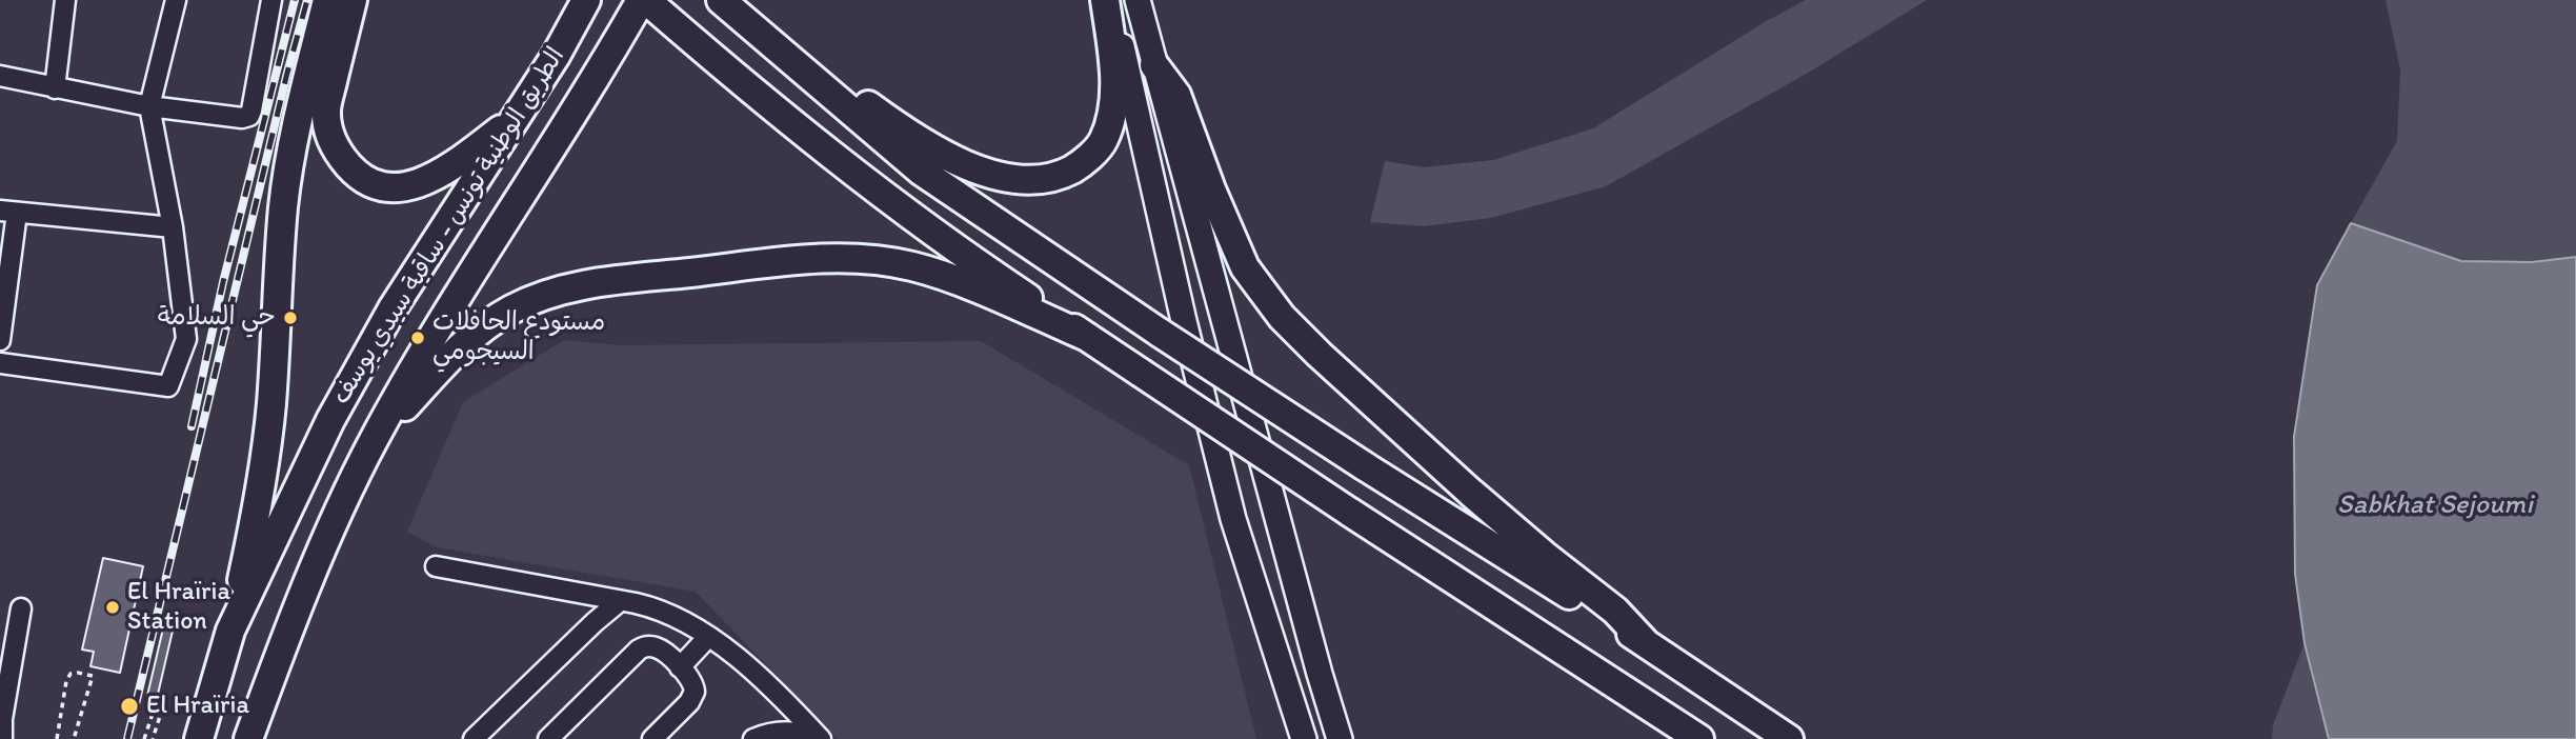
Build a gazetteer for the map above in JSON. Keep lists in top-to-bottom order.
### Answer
{
  "streets": {
    "highway": ["الطريق الوطنية تونس - ساقية سيدي يوسف"]
  },
  "water": ["Sabkhat Sejoumi"],
  "places": [
    "حي السلامة",
    "مستودع الحافلات السيجومي",
    "El Hraïria Station",
    "El Hraïria"
  ]
}
